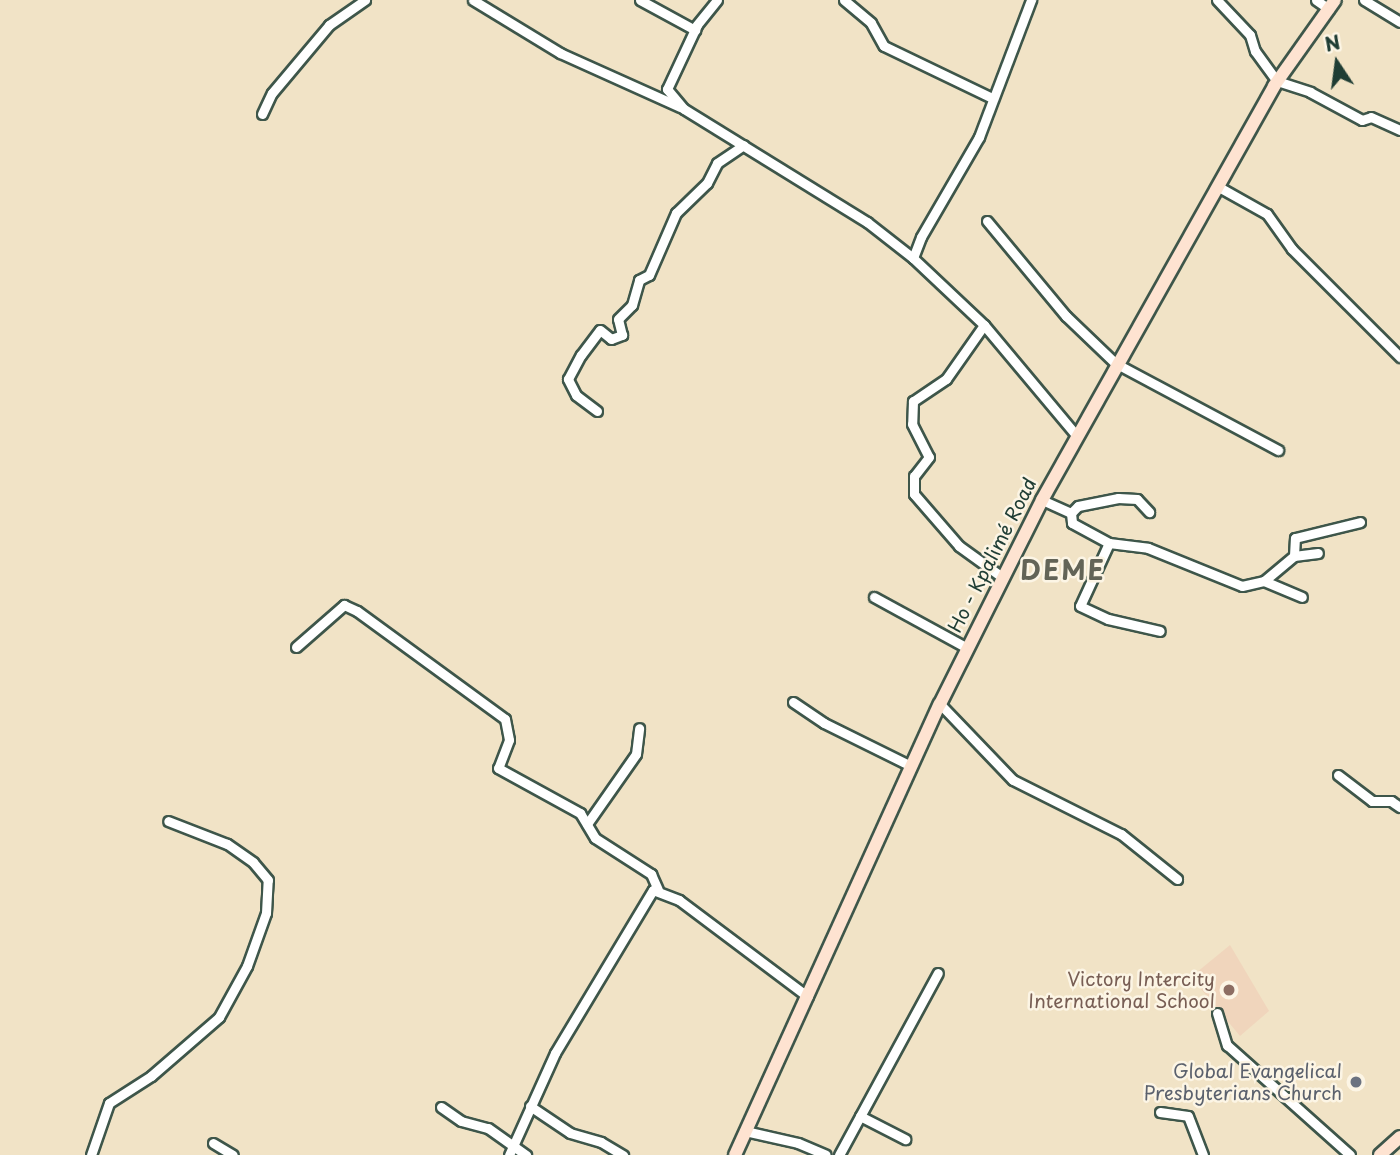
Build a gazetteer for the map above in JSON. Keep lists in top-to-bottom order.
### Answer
{
  "streets": {
    "main road": ["Ho - Kpalimé Road"]
  },
  "districts": ["DEME"],
  "places": ["Victory Intercity International School", "Global Evangelical Presbyterians Church"],
  "north": "top"
}
